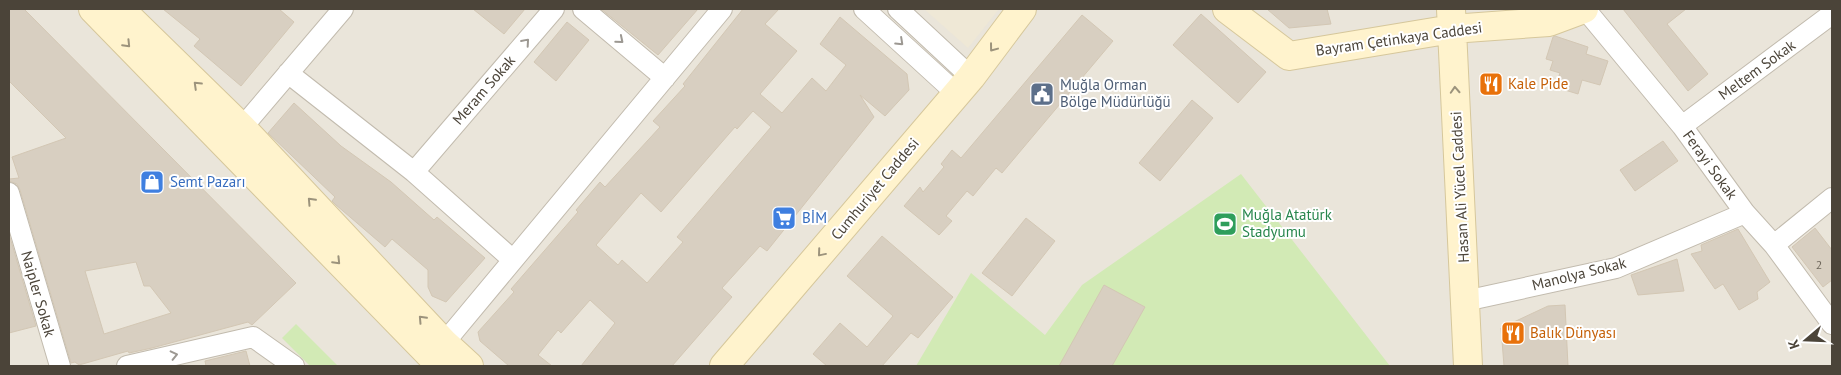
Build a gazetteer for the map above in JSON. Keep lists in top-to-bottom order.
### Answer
{
  "streets": {
    "main road": ["Bayram Çetinkaya Caddesi", "Hasan Ali Yücel Caddesi", "Cumhuriyet Caddesi"],
    "street": [
      "Meltem Sokak",
      "Meram Sokak",
      "Ferayi Sokak",
      "Manolya Sokak",
      "Naipler Sokak"
    ]
  },
  "crossings": [
    ["Bayram Çetinkaya Caddesi", "Ferayi Sokak"],
    ["Bayram Çetinkaya Caddesi", "Hasan Ali Yücel Caddesi"],
    ["Meltem Sokak", "Ferayi Sokak"],
    ["Ferayi Sokak", "Manolya Sokak"],
    ["Hasan Ali Yücel Caddesi", "Manolya Sokak"]
  ],
  "one_way": ["Hasan Ali Yücel Caddesi", "Cumhuriyet Caddesi"],
  "places": {
    "restaurant": ["Kale Pide", "Balık Dünyası"],
    "public building": ["Muğla Orman Bölge Müdürlüğü"],
    "shop": ["Semt Pazarı"],
    "supermarket": ["BİM"],
    "sports": ["Muğla Atatürk Stadyumu"]
  },
  "house_numbers": ["2"],
  "north": "left"
}
